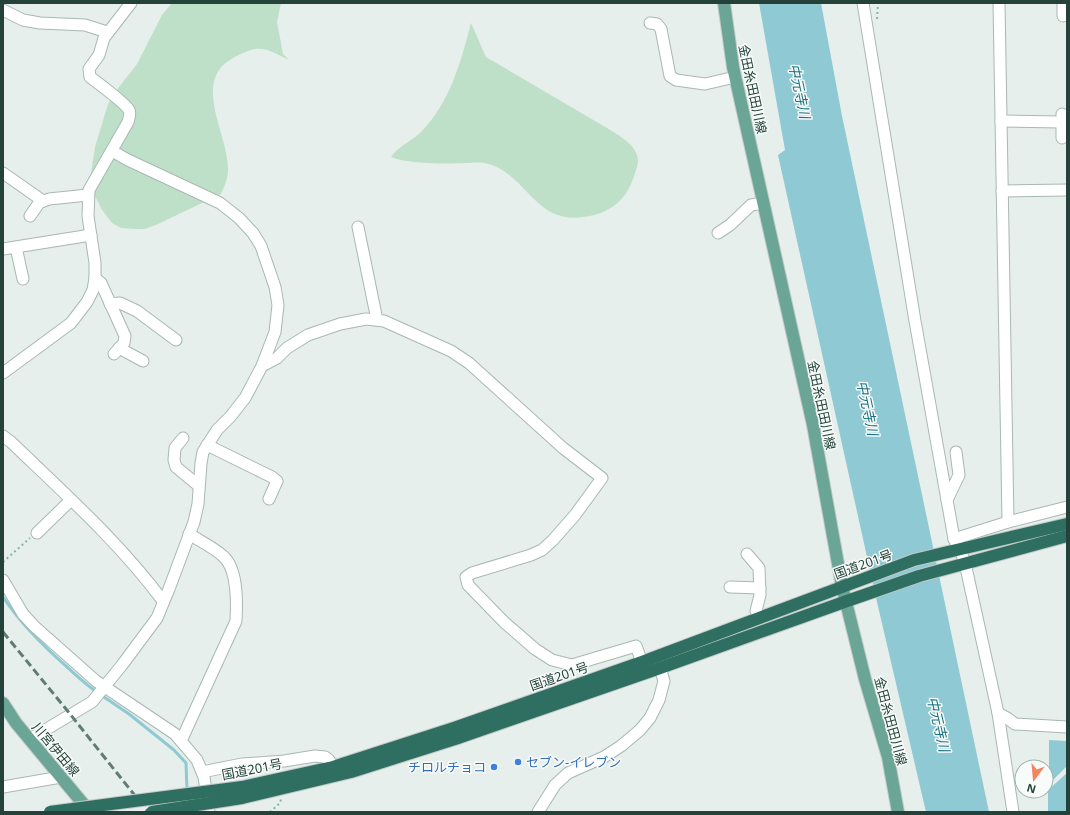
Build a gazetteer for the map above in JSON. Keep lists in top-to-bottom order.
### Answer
{
  "streets": {
    "highway": ["国道201号"],
    "main road": ["金田糸田田川線", "川宮伊田線"]
  },
  "crossings": [
    ["金田糸田田川線", "国道201号"]
  ],
  "water": ["中元寺川"],
  "places": ["セブン-イレブン", "チロルチョコ"],
  "north": "bottom"
}
